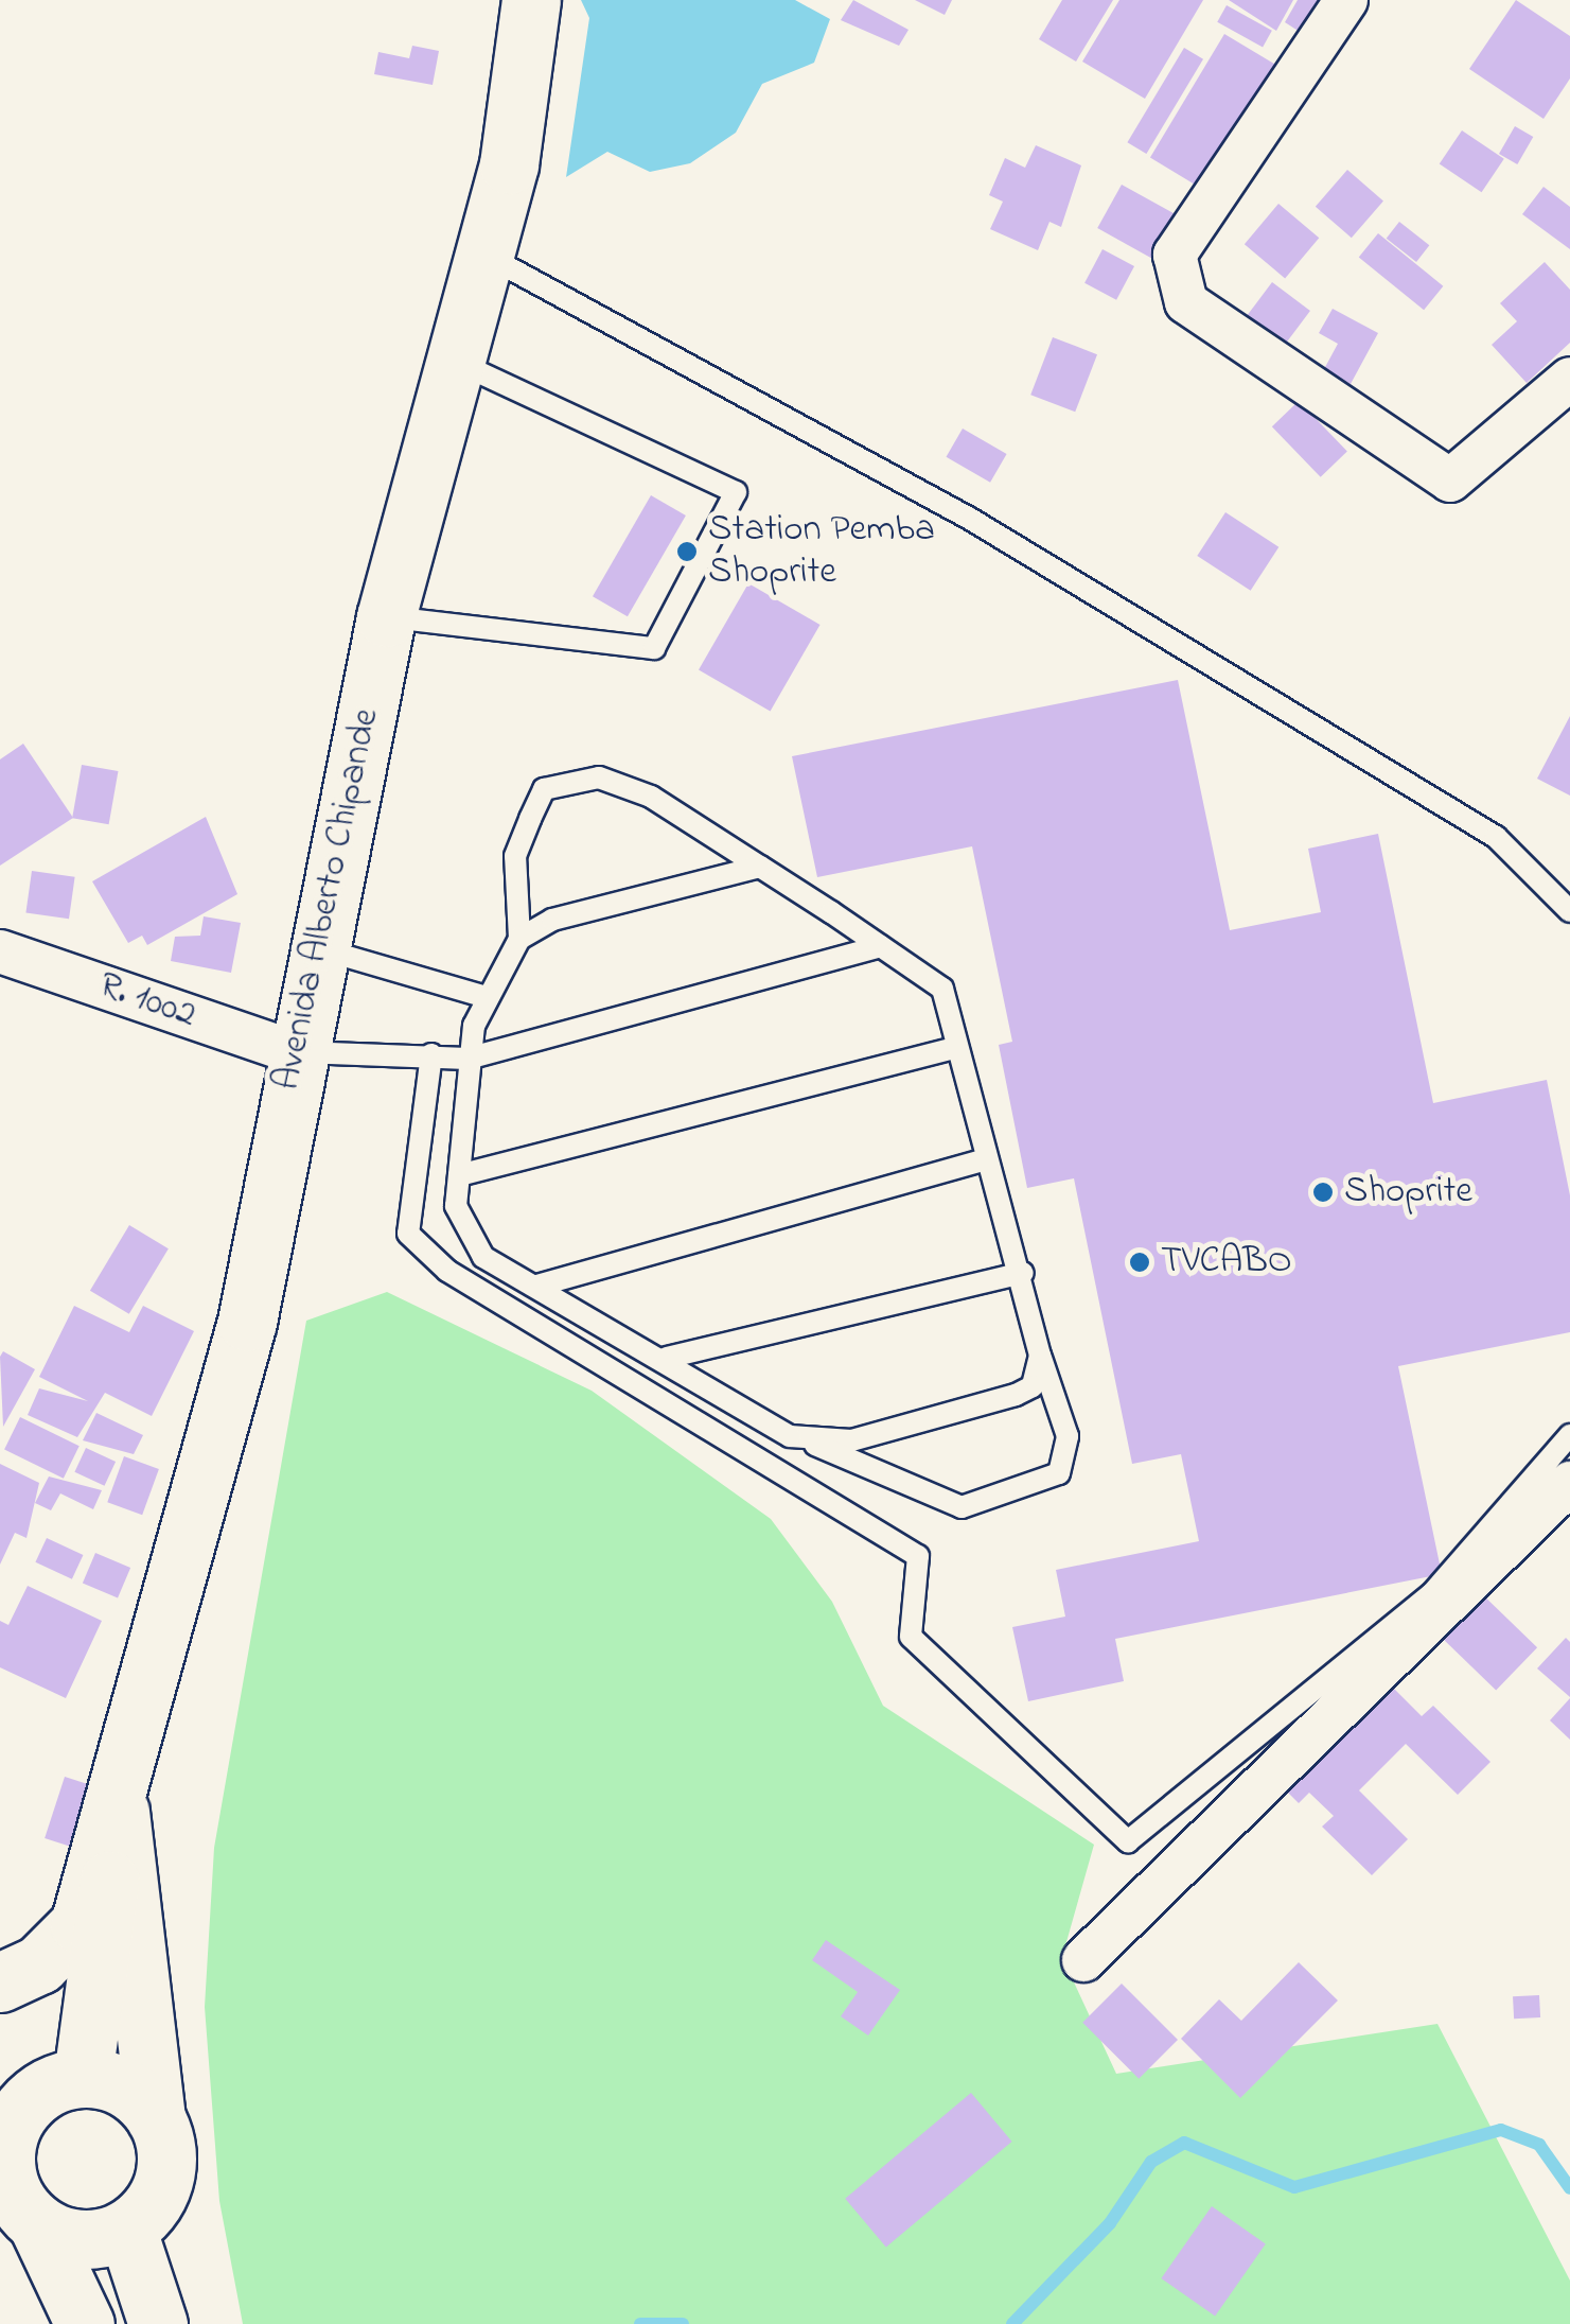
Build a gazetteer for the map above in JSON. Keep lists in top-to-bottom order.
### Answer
{
  "streets": {
    "main road": ["Avenida Alberto Chipande"],
    "street": ["R. 1002"]
  },
  "crossings": [
    ["Avenida Alberto Chipande", "R. 1002"]
  ],
  "places": ["Station Pemba Shoprite", "Shoprite", "TVCABO"]
}
